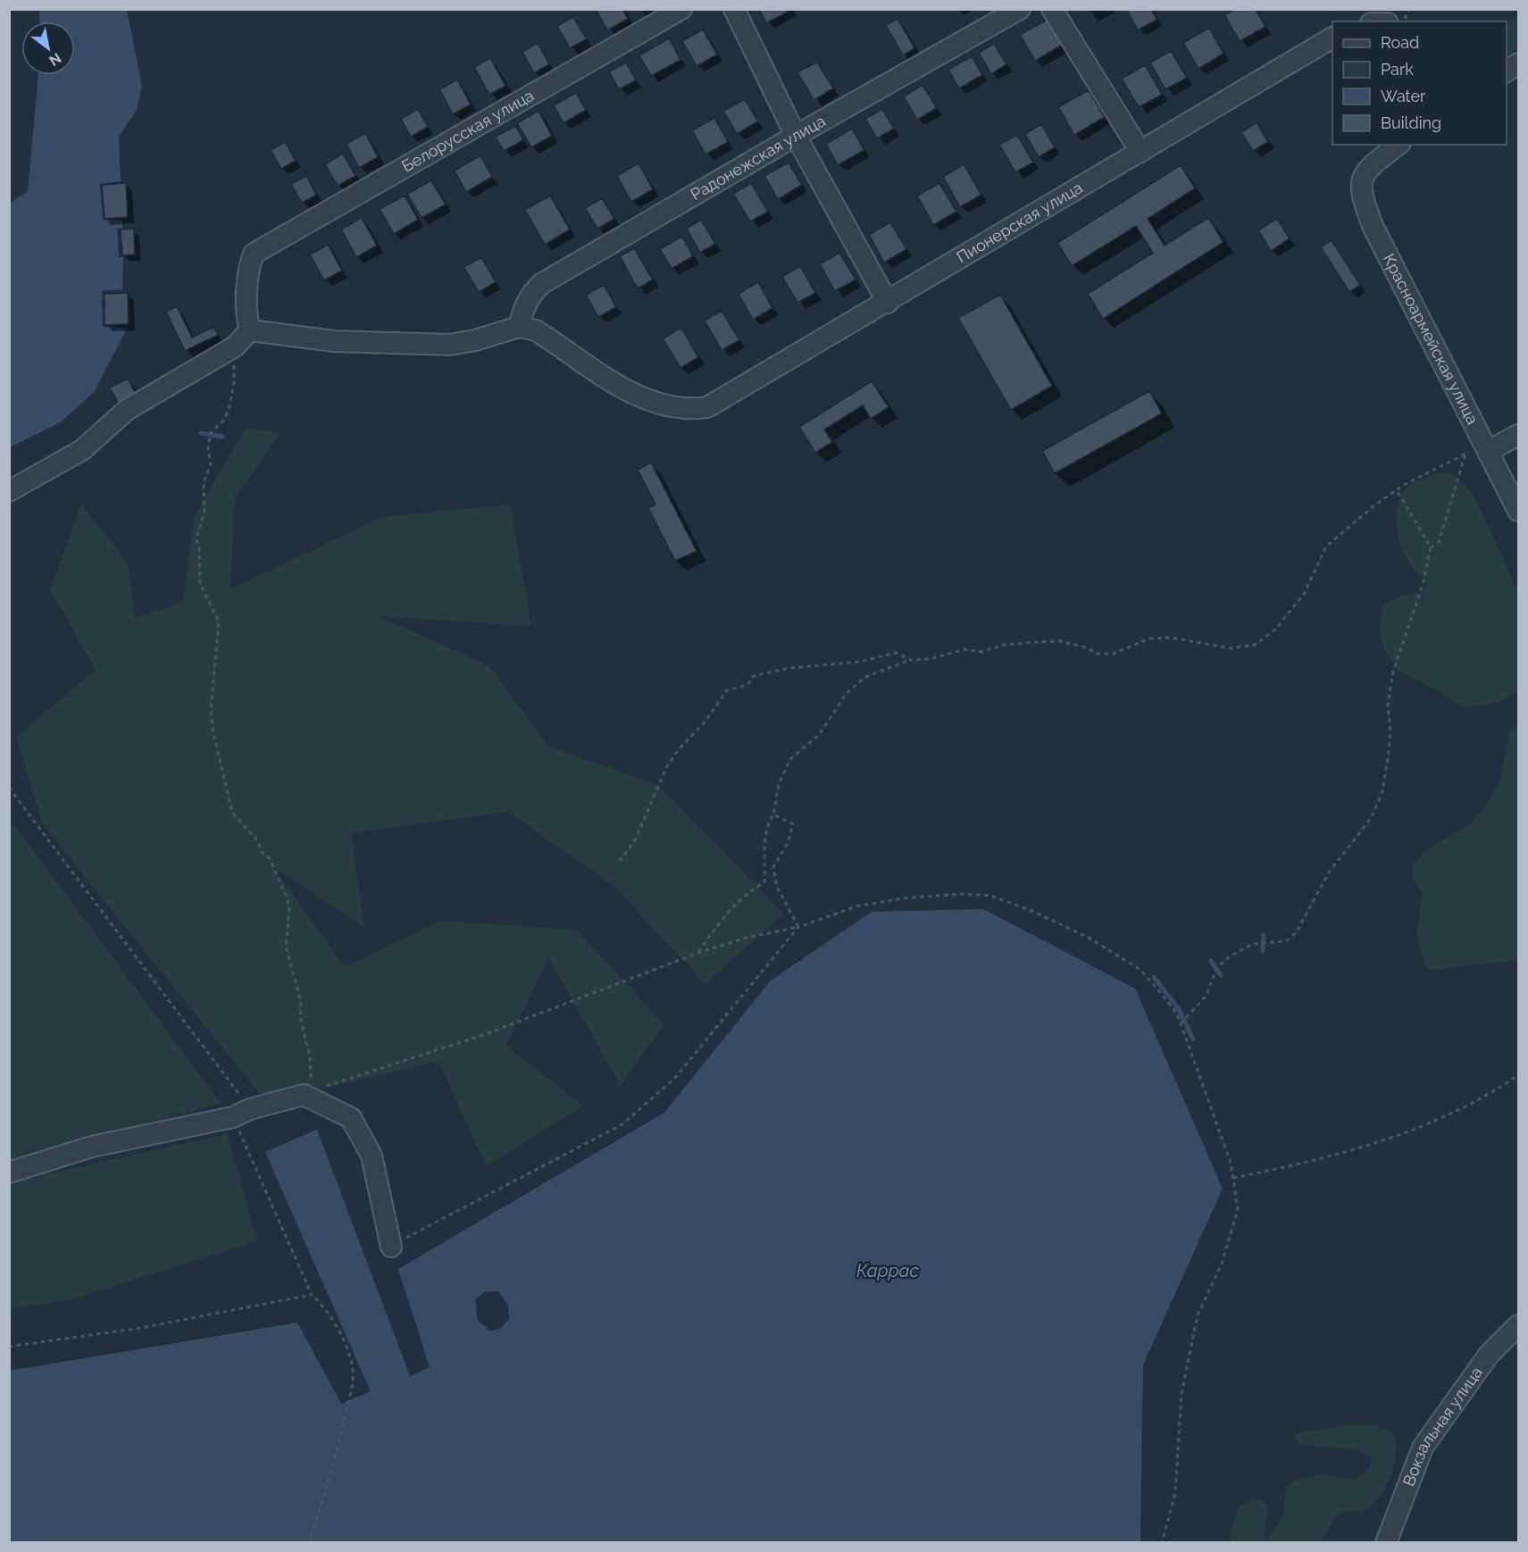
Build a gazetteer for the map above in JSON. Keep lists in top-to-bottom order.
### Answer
{
  "streets": {
    "street": [
      "Белорусская улица",
      "Радонежская улица",
      "Пионерская улица",
      "Красноармейская улица",
      "Вокзальная улица"
    ]
  },
  "crossings": [
    ["Радонежская улица", "Пионерская улица"]
  ],
  "water": ["Каррас"],
  "legend": [
    "Road",
    "Park",
    "Water",
    "Building"
  ],
  "north": "bottom right"
}
